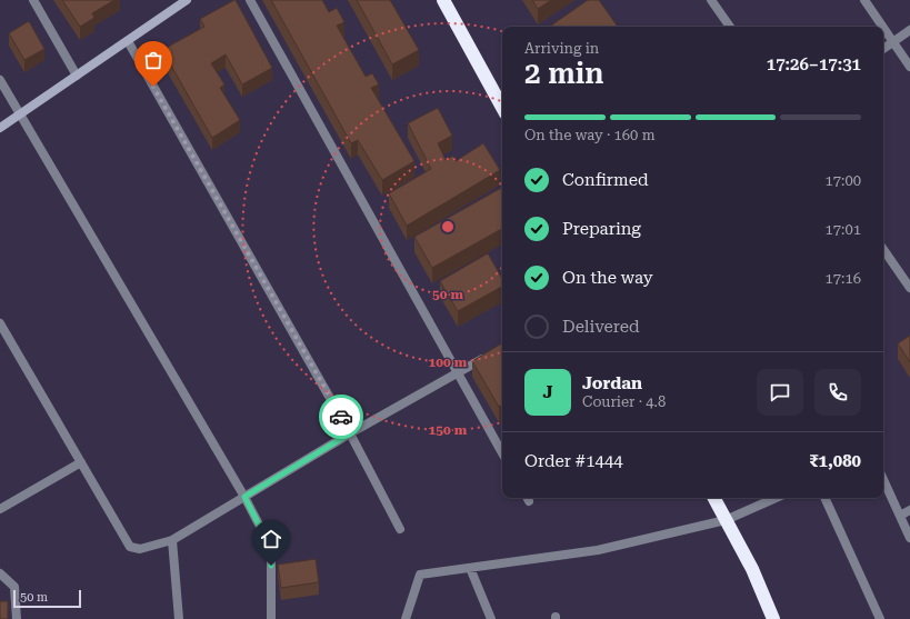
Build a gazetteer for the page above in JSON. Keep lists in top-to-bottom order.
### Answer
{
  "scale_bar": "50 m",
  "page": {
    "heading": ["2 min", "Arriving in", "17:26–17:31"],
    "panel": [
      "Jordan",
      "Courier · 4.8",
      "Order #1444",
      "₹1,080"
    ],
    "bar": "On the way · 160 m",
    "list": [
      ["Confirmed", "17:00"],
      ["Preparing", "17:01"],
      ["On the way", "17:16"],
      "Delivered"
    ],
    "round": "J",
    "scale": "50 m"
  },
  "rings": ["50 m", "100 m", "150 m"]
}
